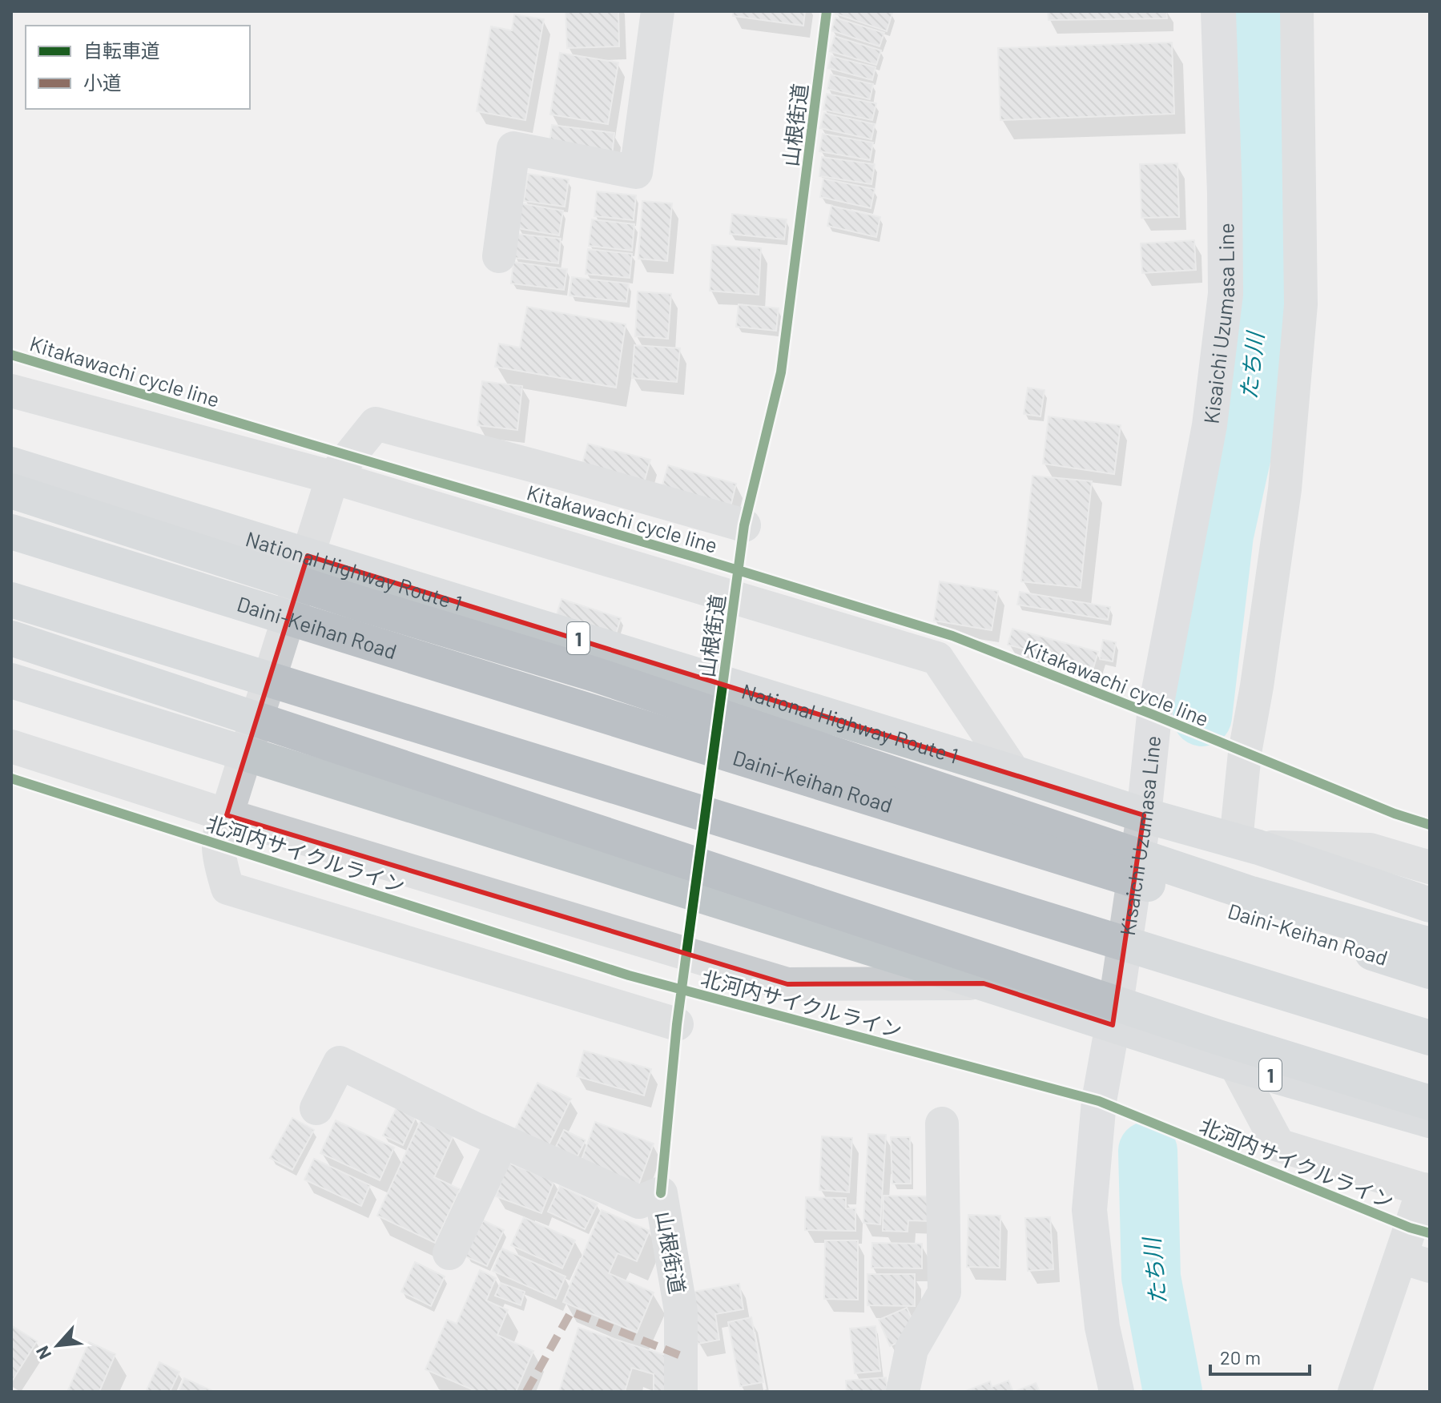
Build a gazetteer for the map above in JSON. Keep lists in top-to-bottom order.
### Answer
{
  "streets": {
    "highway": ["National Highway Route 1", "Daini-Keihan Road", "1"],
    "main road": ["Kisaichi Uzumasa Line"],
    "street": ["山根街道"],
    "cycle path": ["Kitakawachi cycle line", "北河内サイクルライン"]
  },
  "crossings": [
    ["Kisaichi Uzumasa Line", "National Highway Route 1"],
    ["Kisaichi Uzumasa Line", "1"]
  ],
  "water": ["たち川"],
  "legend": ["自転車道", "小道"],
  "scale_bar": "20 m",
  "north": "bottom left"
}
